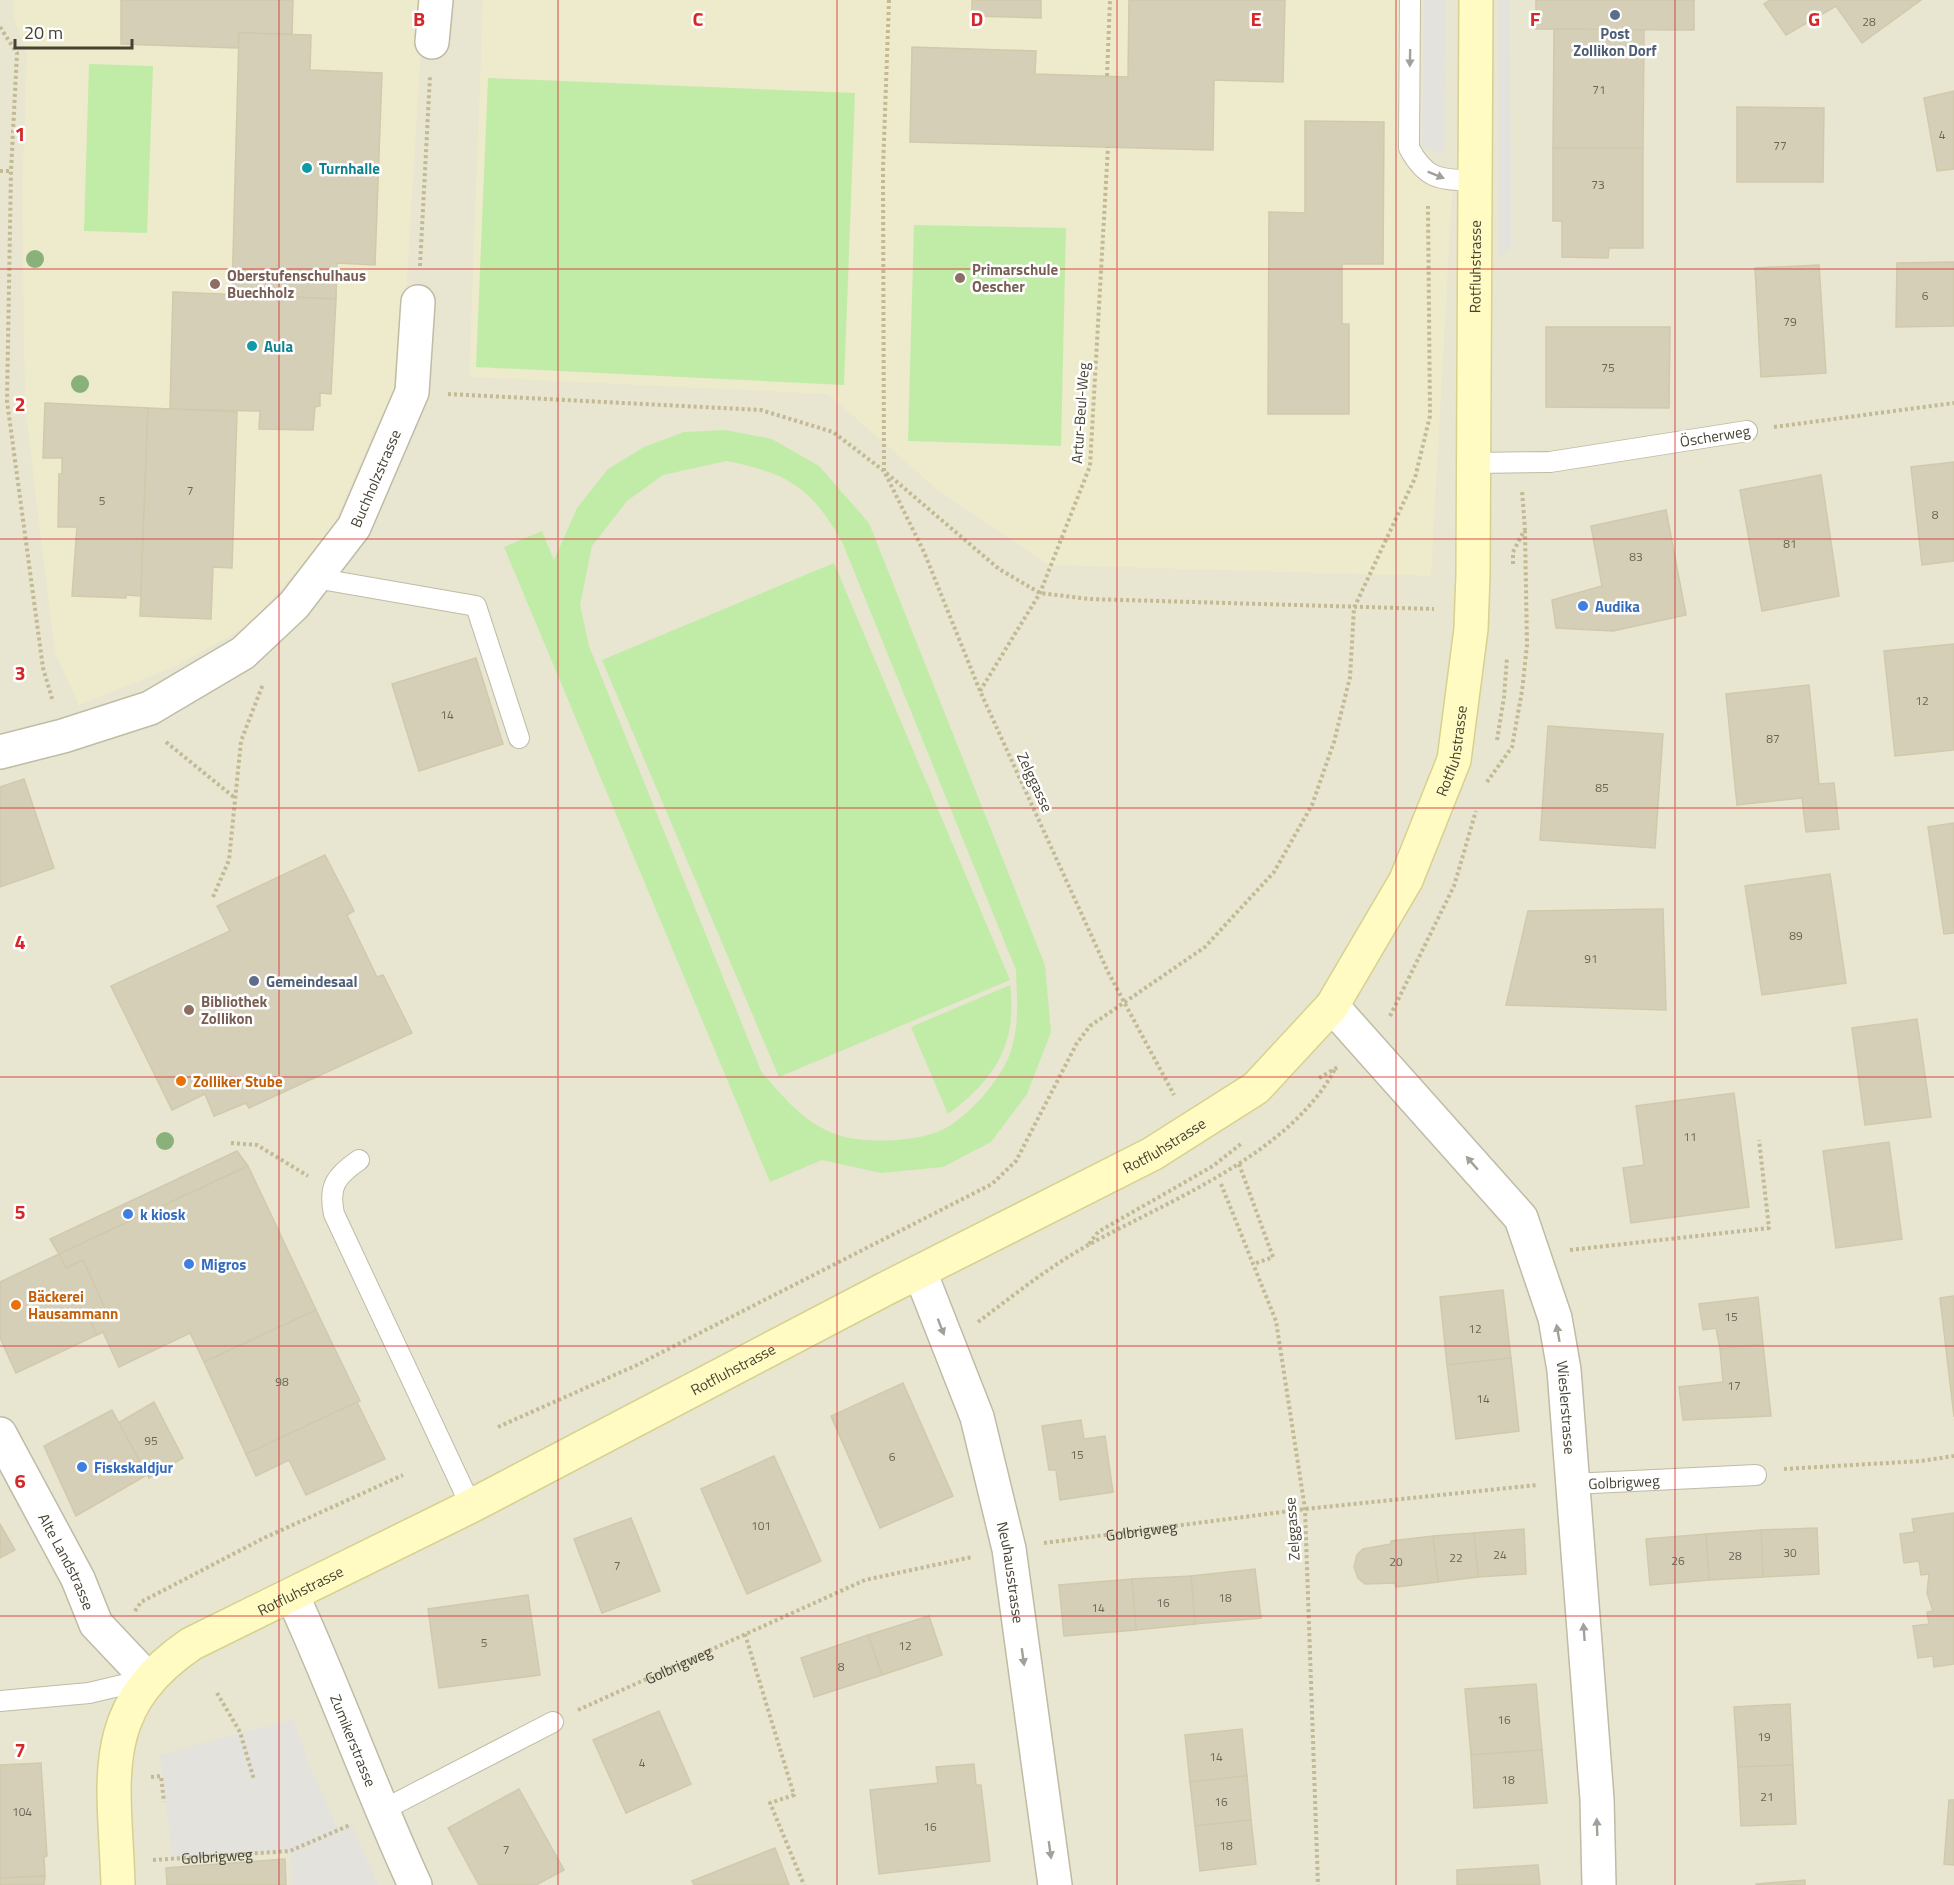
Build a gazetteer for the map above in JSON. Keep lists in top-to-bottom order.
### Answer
{
  "streets": {
    "main road": ["Rotfluhstrasse"],
    "street": [
      "Buchholzstrasse",
      "Wieslerstrasse",
      "Alte Landstrasse",
      "Neuhausstrasse",
      "Zumikerstrasse"
    ],
    "lane": ["Öscherweg", "Golbrigweg"],
    "path": ["Artur-Beul-Weg", "Zelggasse"]
  },
  "crossings": [
    ["Rotfluhstrasse", "Öscherweg"],
    ["Rotfluhstrasse", "Wieslerstrasse"],
    ["Rotfluhstrasse", "Golbrigweg"],
    ["Rotfluhstrasse", "Alte Landstrasse"],
    ["Rotfluhstrasse", "Neuhausstrasse"],
    ["Rotfluhstrasse", "Zumikerstrasse"],
    ["Artur-Beul-Weg", "Zelggasse"],
    ["Zelggasse", "Golbrigweg"],
    ["Wieslerstrasse", "Golbrigweg"],
    ["Golbrigweg", "Neuhausstrasse"]
  ],
  "one_way": ["Wieslerstrasse", "Neuhausstrasse"],
  "places": [
    "Post Zollikon Dorf",
    "Turnhalle",
    "Primarschule Oescher",
    "Oberstufenschulhaus Buechholz",
    "Aula",
    "Audika",
    "Gemeindesaal",
    "Bibliothek Zollikon",
    "Zolliker Stube",
    "k kiosk",
    "Migros",
    "Bäckerei Hausammann",
    "Fiskskaldjur"
  ],
  "house_numbers": [
    "28",
    "71",
    "4",
    "77",
    "73",
    "6",
    "79",
    "75",
    "7",
    "5",
    "8",
    "81",
    "83",
    "12",
    "14",
    "87",
    "85",
    "89",
    "91",
    "11",
    "15",
    "12",
    "98",
    "17",
    "14",
    "95",
    "15",
    "6",
    "101",
    "30",
    "24",
    "28",
    "22",
    "26",
    "20",
    "7",
    "18",
    "16",
    "14",
    "5",
    "12",
    "8",
    "16",
    "19",
    "14",
    "4",
    "18",
    "21",
    "16",
    "104",
    "16",
    "18",
    "7"
  ],
  "scale_bar": "20 m",
  "grid": {
    "columns": [
      "B",
      "C",
      "D",
      "E",
      "F",
      "G"
    ],
    "rows": [
      "1",
      "2",
      "3",
      "4",
      "5",
      "6",
      "7"
    ]
  }
}
